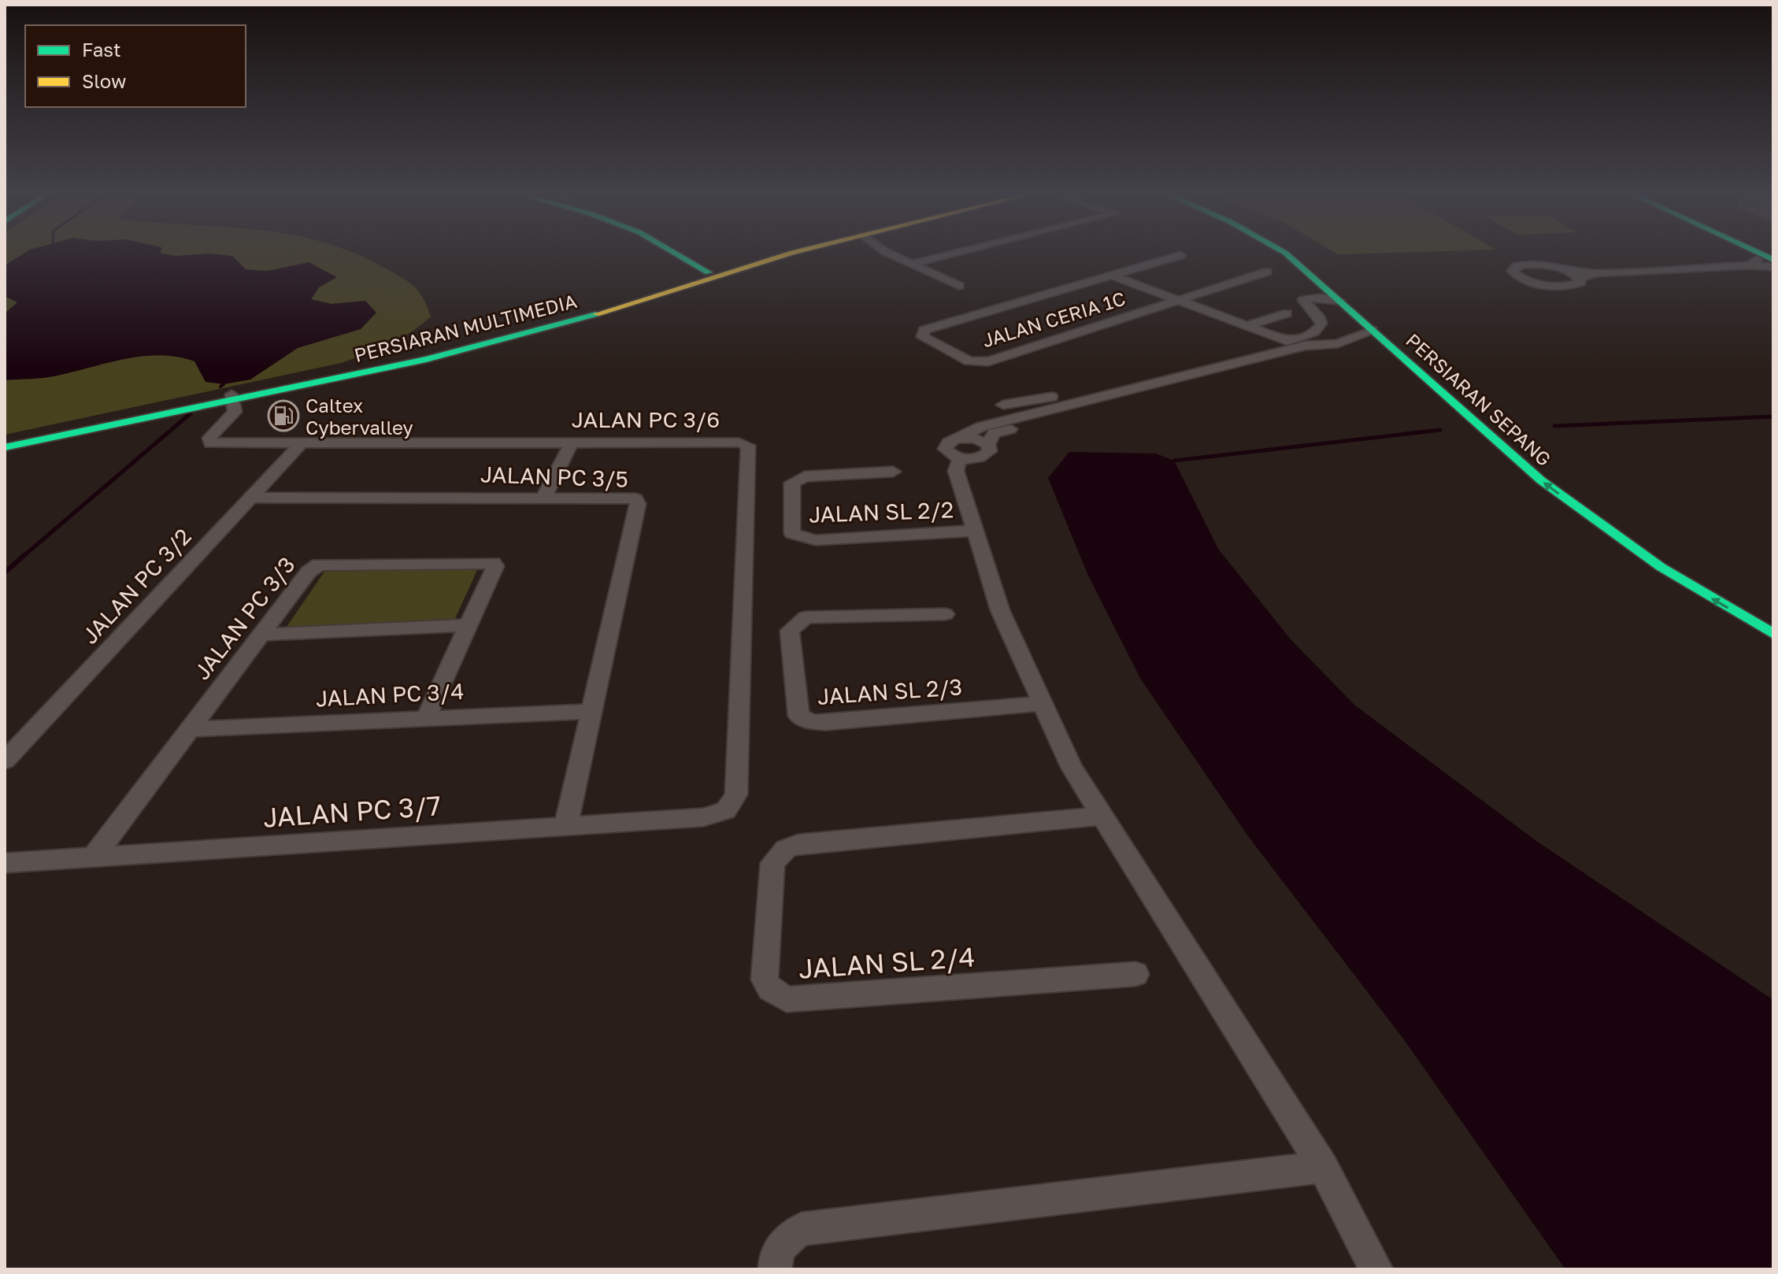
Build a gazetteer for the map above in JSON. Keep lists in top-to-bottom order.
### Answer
{
  "streets": {
    "main road": ["PERSIARAN MULTIMEDIA", "PERSIARAN SEPANG"],
    "street": [
      "JALAN CERIA 1C",
      "JALAN PC 3/6",
      "JALAN PC 3/5",
      "JALAN SL 2/2",
      "JALAN PC 3/2",
      "JALAN PC 3/3",
      "JALAN SL 2/3",
      "JALAN PC 3/4",
      "JALAN PC 3/7",
      "JALAN SL 2/4"
    ]
  },
  "crossings": [
    ["PERSIARAN MULTIMEDIA", "JALAN PC 3/6"],
    ["JALAN PC 3/6", "JALAN PC 3/2"],
    ["JALAN PC 3/6", "JALAN PC 3/7"],
    ["JALAN PC 3/5", "JALAN PC 3/2"],
    ["JALAN PC 3/5", "JALAN PC 3/4"],
    ["JALAN PC 3/5", "JALAN PC 3/7"],
    ["JALAN PC 3/3", "JALAN PC 3/4"],
    ["JALAN PC 3/3", "JALAN PC 3/7"]
  ],
  "one_way": ["PERSIARAN SEPANG"],
  "places": {
    "fuel station": ["Caltex Cybervalley"]
  },
  "legend": ["Fast", "Slow"]
}
